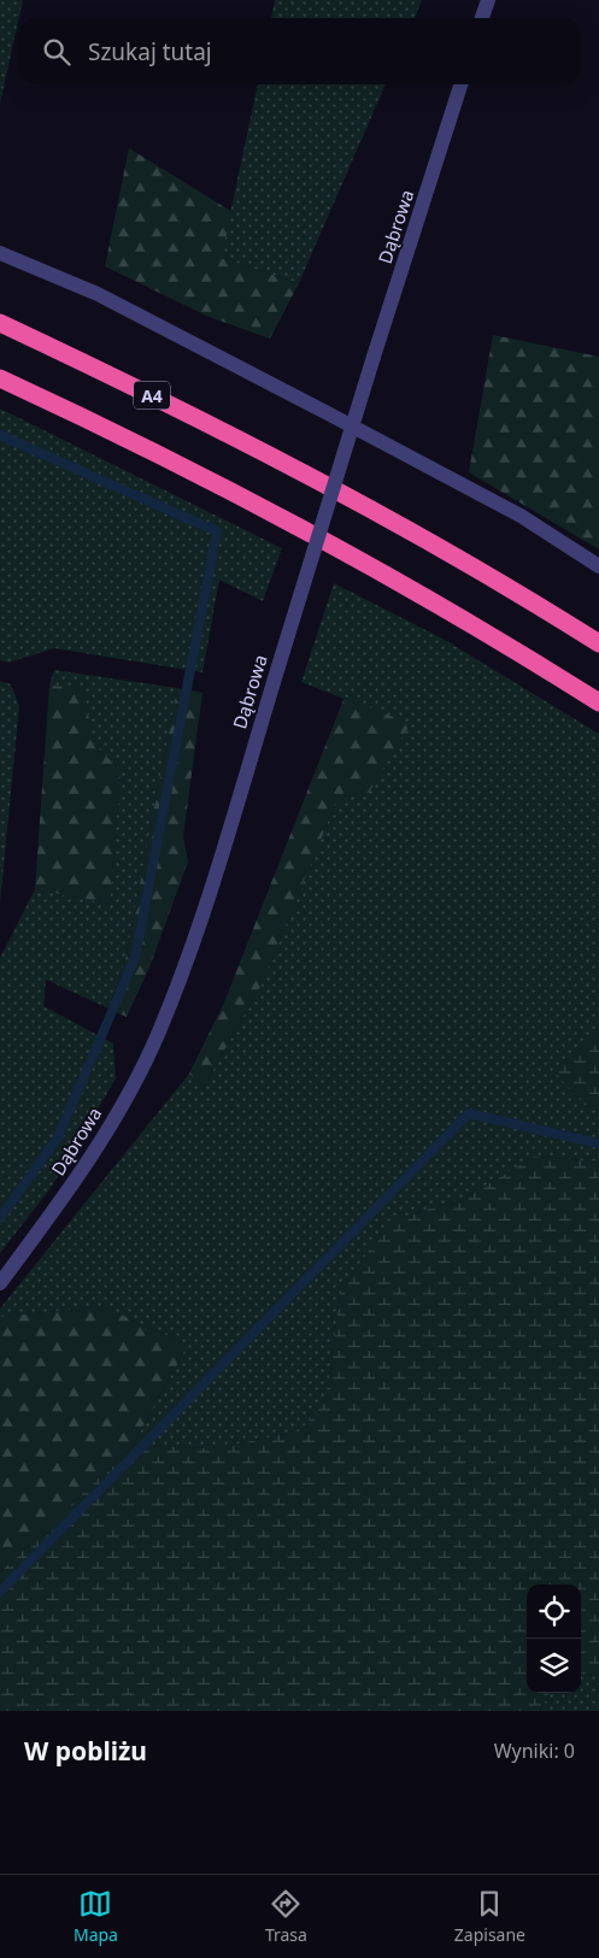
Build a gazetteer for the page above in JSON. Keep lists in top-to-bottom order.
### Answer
{
  "streets": {
    "highway": ["A4"],
    "street": ["Dąbrowa"]
  },
  "page": {
    "search": "Szukaj tutaj",
    "heading": ["W pobliżu", "Wyniki: 0"],
    "nav": ["Mapa", "Trasa", "Zapisane"]
  }
}
